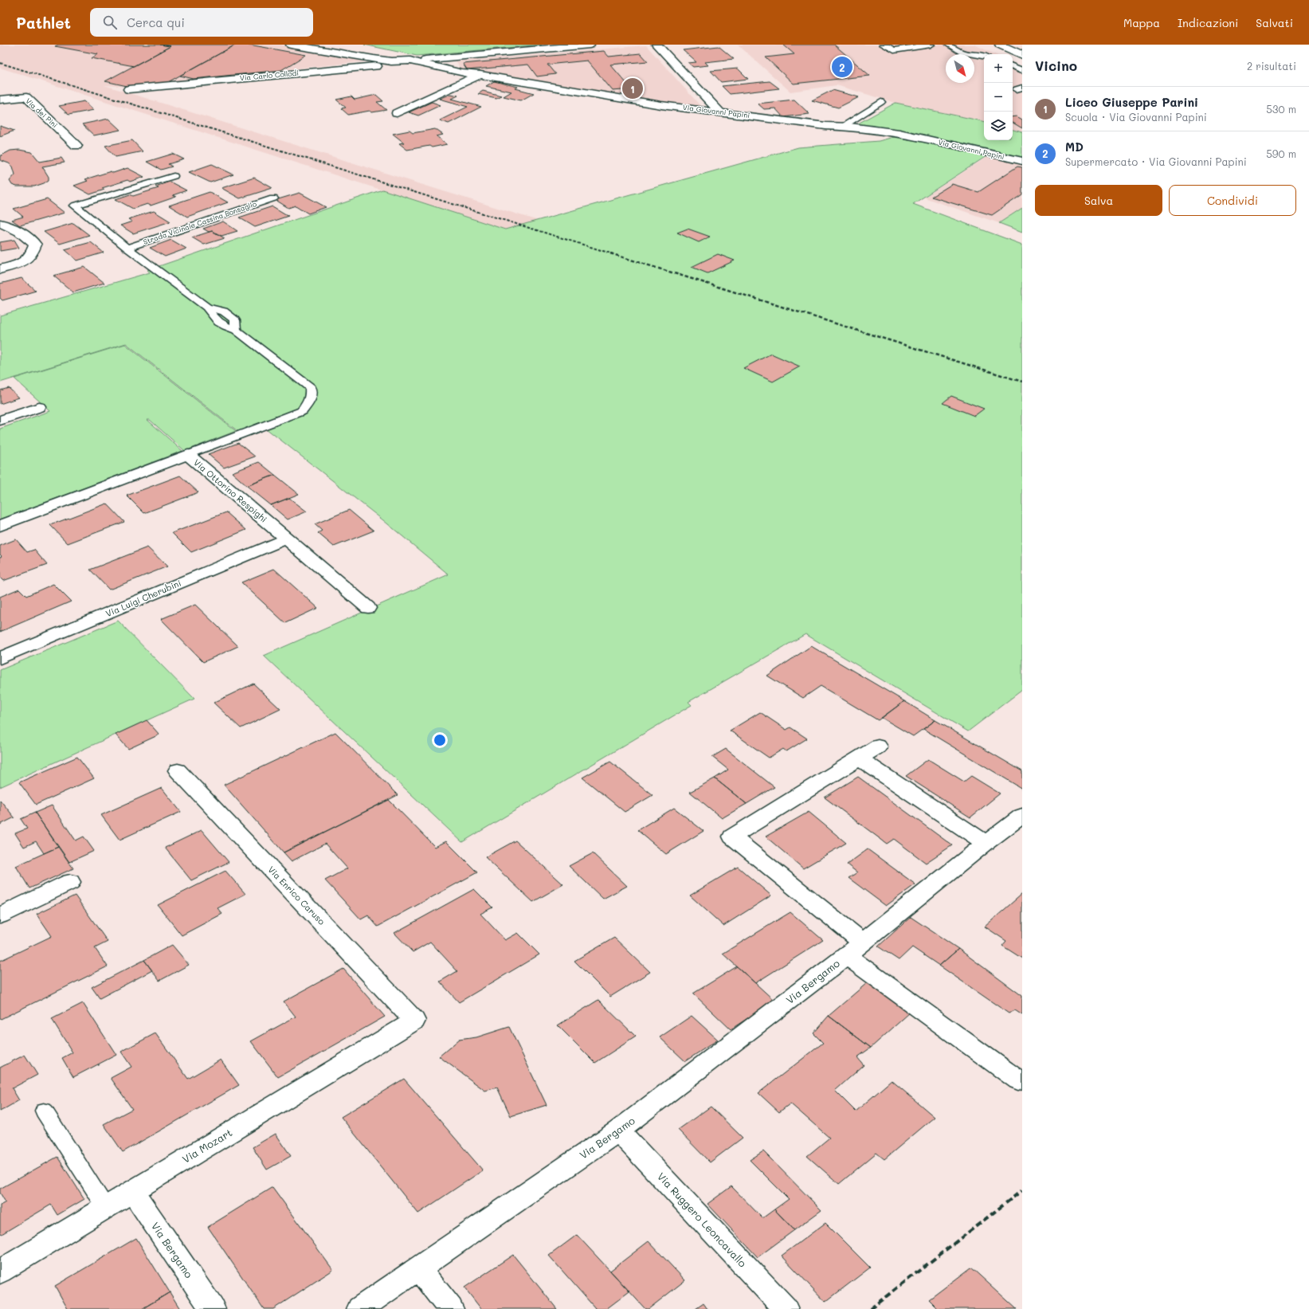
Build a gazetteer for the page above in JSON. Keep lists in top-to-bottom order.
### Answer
{
  "streets": {
    "street": [
      "Via Carlo Collodi",
      "Via Giovanni Papini",
      "Via dei Pini",
      "Via Ottorino Respighi",
      "Via Luigi Cherubini",
      "Via Enrico Caruso",
      "Via Bergamo",
      "Via Mozart",
      "Via Ruggero Leoncavallo"
    ],
    "lane": ["Strada Vicinale Cassina Bonsaglio"]
  },
  "crossings": [
    ["Via Carlo Collodi", "Via Giovanni Papini"],
    ["Strada Vicinale Cassina Bonsaglio", "Via Ottorino Respighi"],
    ["Via Ottorino Respighi", "Via Luigi Cherubini"],
    ["Via Enrico Caruso", "Via Mozart"],
    ["Via Bergamo", "Via Mozart"],
    ["Via Bergamo", "Via Ruggero Leoncavallo"]
  ],
  "north": "bottom right",
  "page": {
    "header": "Pathlet",
    "search": "Cerca qui",
    "nav": ["Mappa", "Indicazioni", "Salvati"],
    "heading": ["Vicino", "2 risultati"],
    "map_buttons": ["+", "−"],
    "pins": ["2", "1"],
    "list": [
      {
        "mark": "1",
        "name": "Liceo Giuseppe Parini",
        "note": "Scuola · Via Giovanni Papini",
        "value": "530 m"
      },
      {
        "mark": "2",
        "name": "MD",
        "note": "Supermercato · Via Giovanni Papini",
        "value": "590 m"
      }
    ],
    "buttons": ["Salva", "Condividi"]
  }
}
